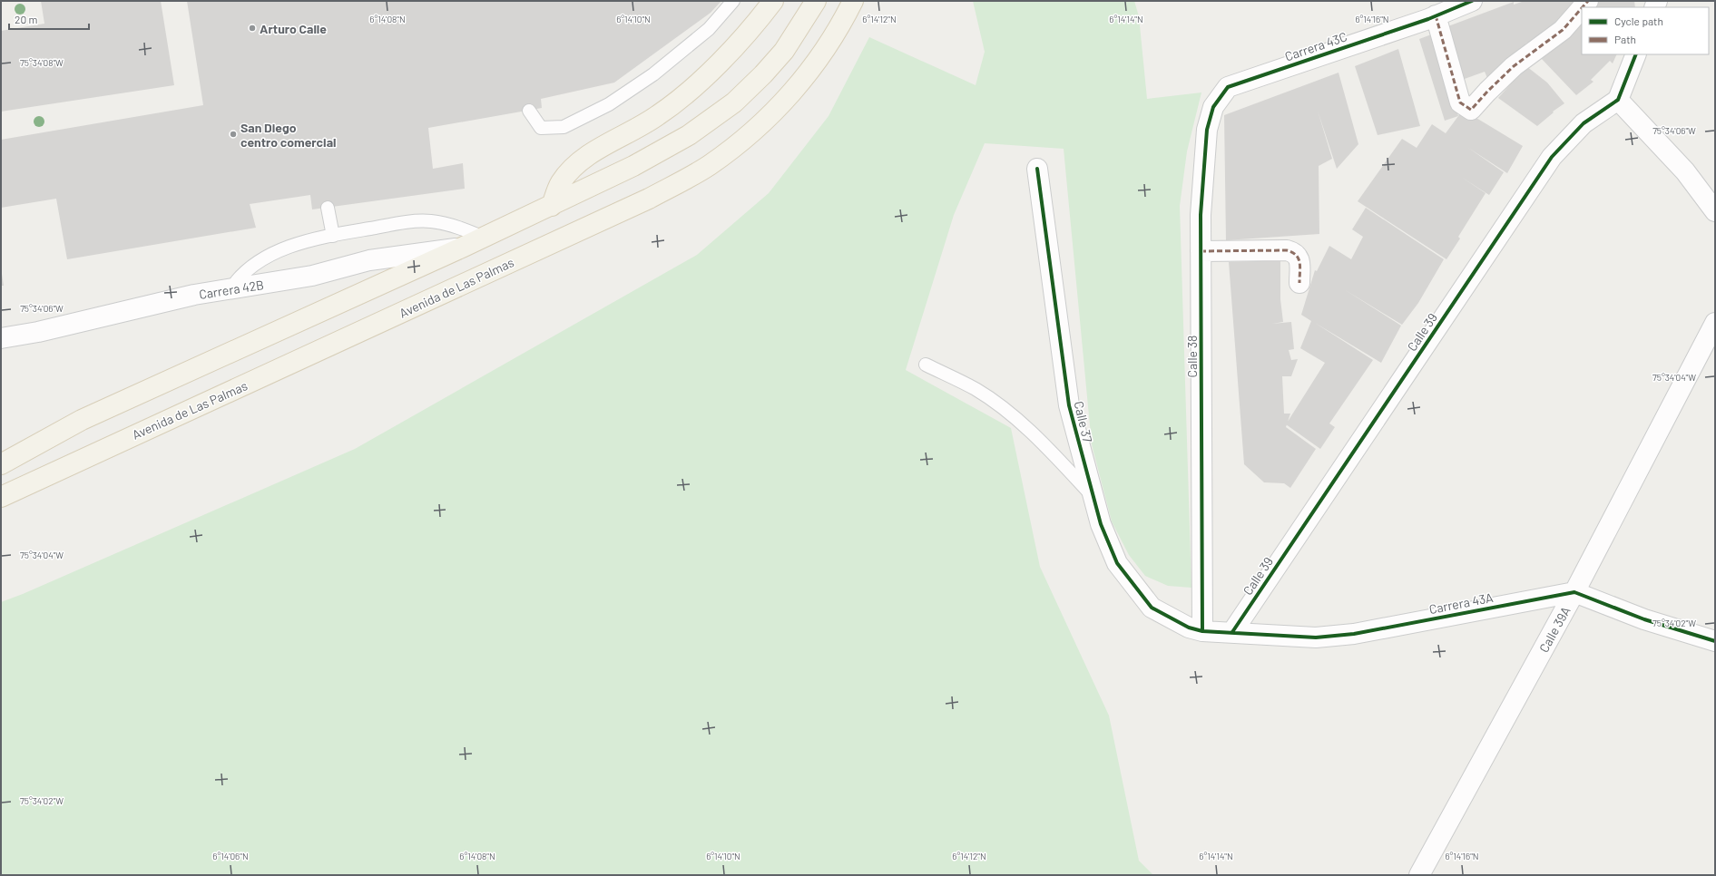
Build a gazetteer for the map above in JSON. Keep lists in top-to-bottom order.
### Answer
{
  "streets": {
    "main road": ["Avenida de Las Palmas"],
    "street": [
      "Carrera 43C",
      "Carrera 42B",
      "Calle 39",
      "Calle 38",
      "Calle 37",
      "Carrera 43A",
      "Calle 39A"
    ]
  },
  "crossings": [
    ["Carrera 43C", "Calle 38"],
    ["Calle 39", "Carrera 43A"],
    ["Calle 38", "Calle 37"],
    ["Calle 38", "Carrera 43A"],
    ["Calle 37", "Carrera 43A"],
    ["Carrera 43A", "Calle 39A"]
  ],
  "places": ["Arturo Calle", "San Diego centro comercial"],
  "legend": ["Cycle path", "Path"],
  "scale_bar": "20 m",
  "coordinates": [
    "6°14'08\"N",
    "6°14'10\"N",
    "6°14'12\"N",
    "6°14'14\"N",
    "6°14'16\"N",
    "75°34'08\"W",
    "75°34'06\"W",
    "75°34'04\"W",
    "75°34'02\"W",
    "6°14'06\"N"
  ]
}
